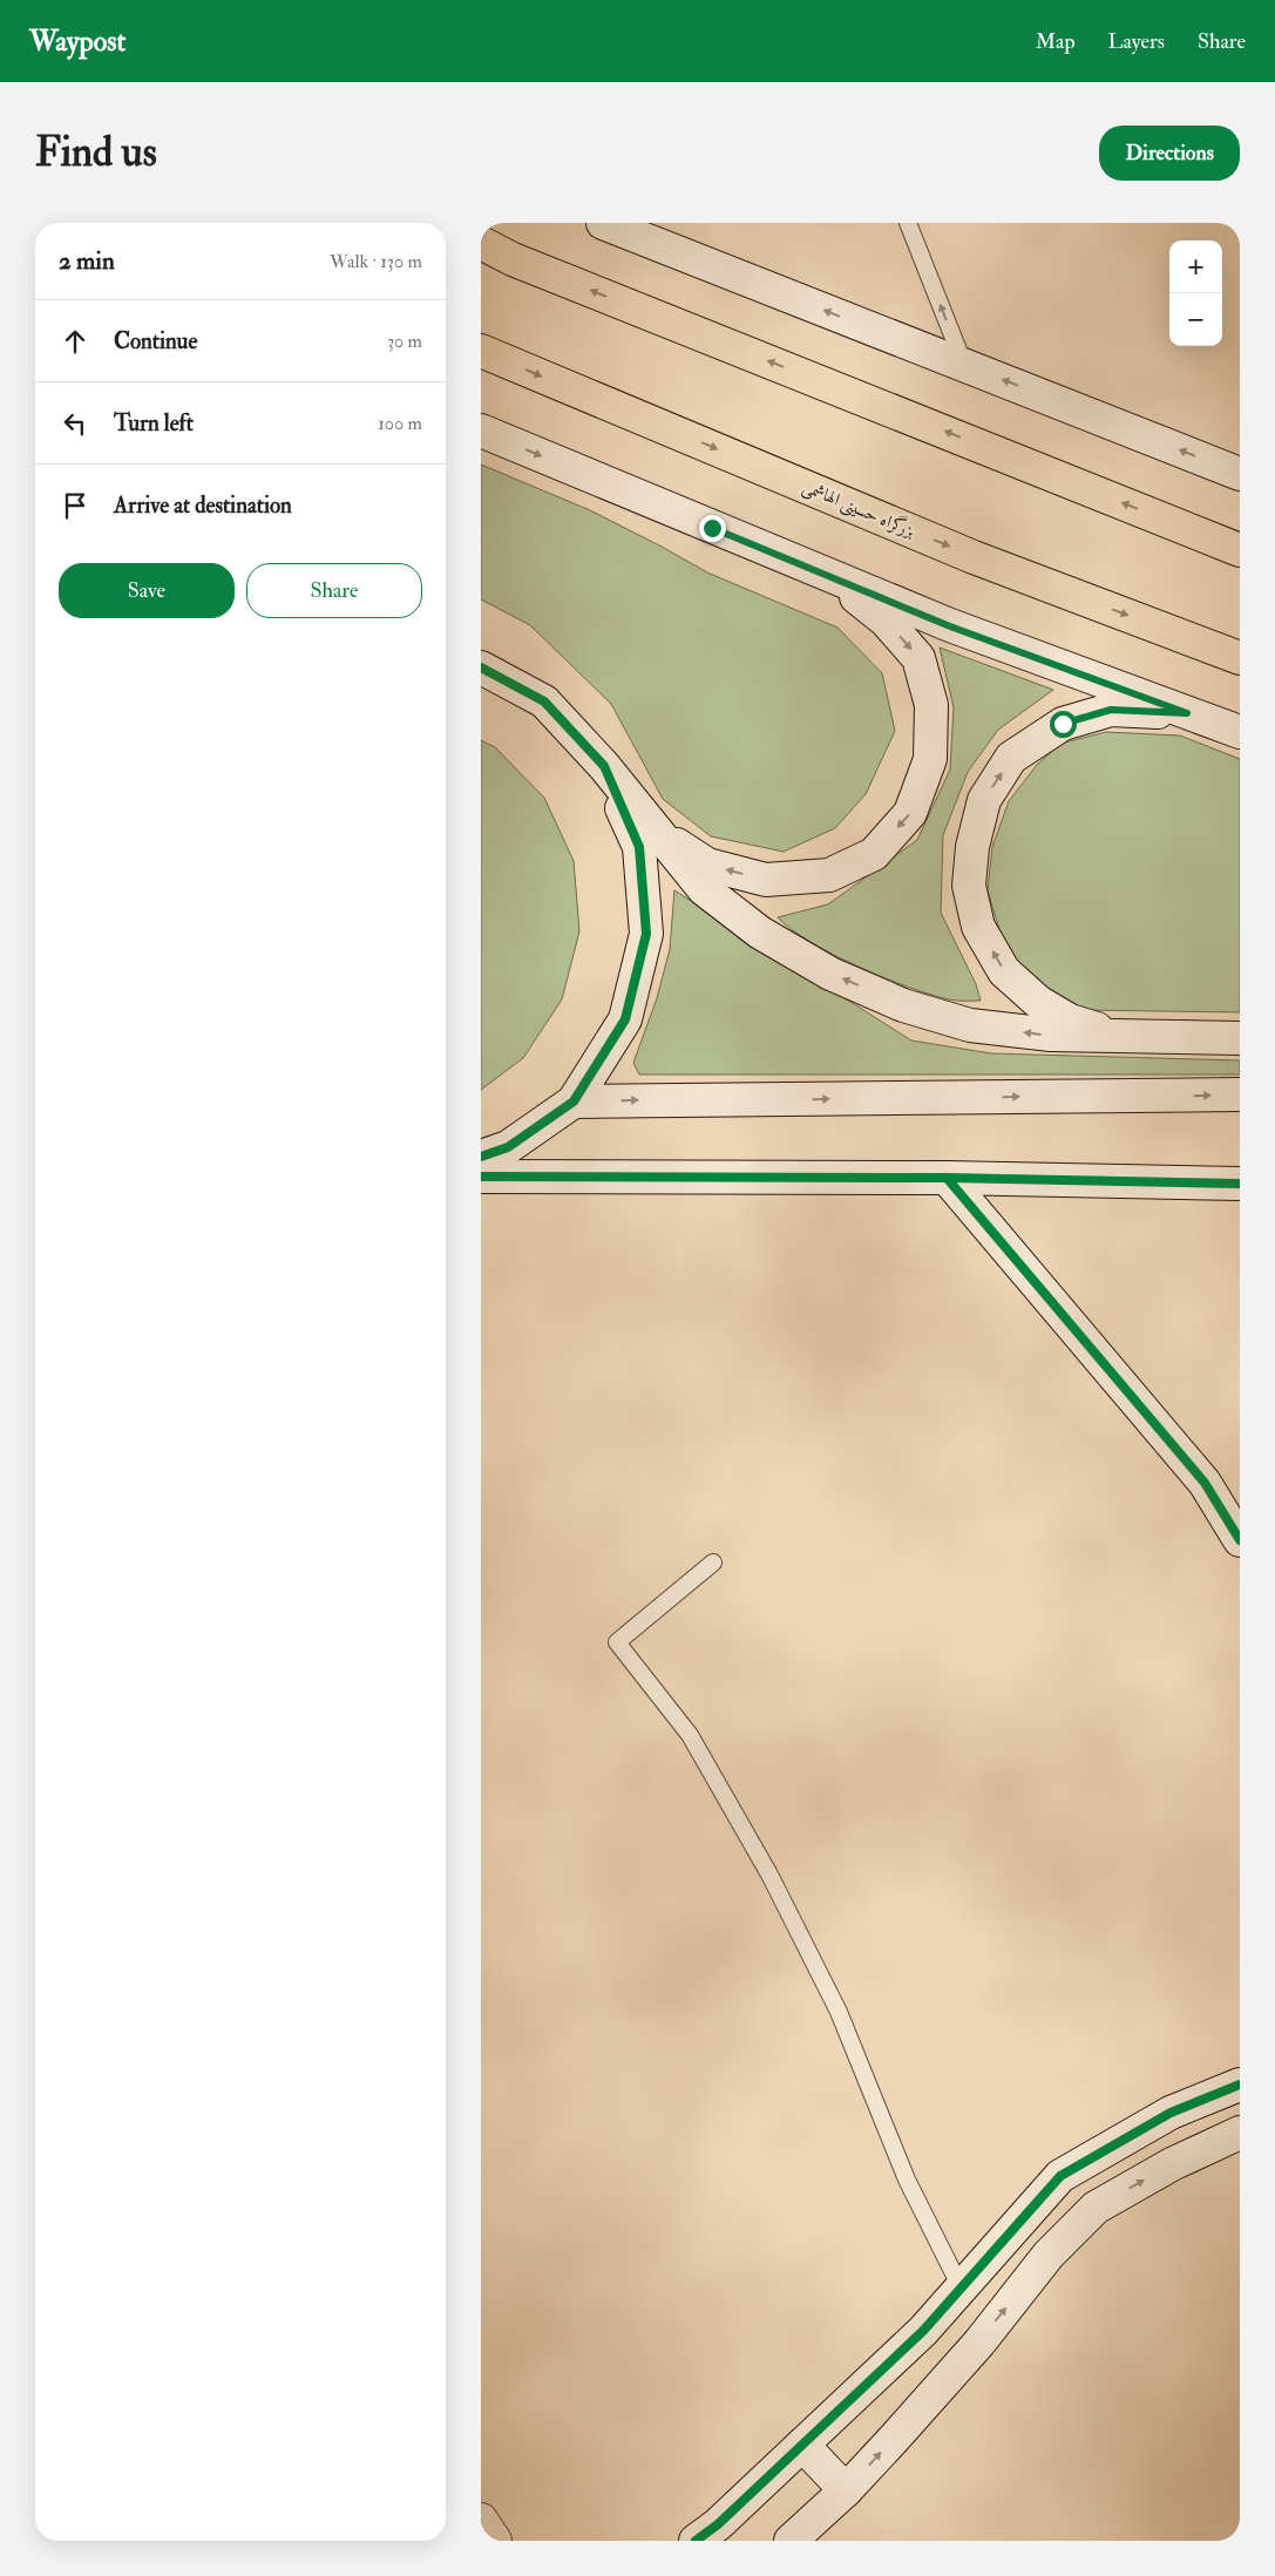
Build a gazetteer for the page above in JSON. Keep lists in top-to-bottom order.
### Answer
{
  "streets": {
    "highway": ["بزرگراه حسینی الهاشمی"]
  },
  "page": {
    "header": "Waypost",
    "nav": ["Map", "Layers", "Share"],
    "buttons": [
      "Directions",
      ["Save", "Share"]
    ],
    "title": "Find us",
    "heading": ["2 min", "Walk · 130 m"],
    "map_buttons": ["+", "−"],
    "list": [
      ["Continue", "30 m"],
      ["Turn left", "100 m"],
      "Arrive at destination"
    ]
  }
}
